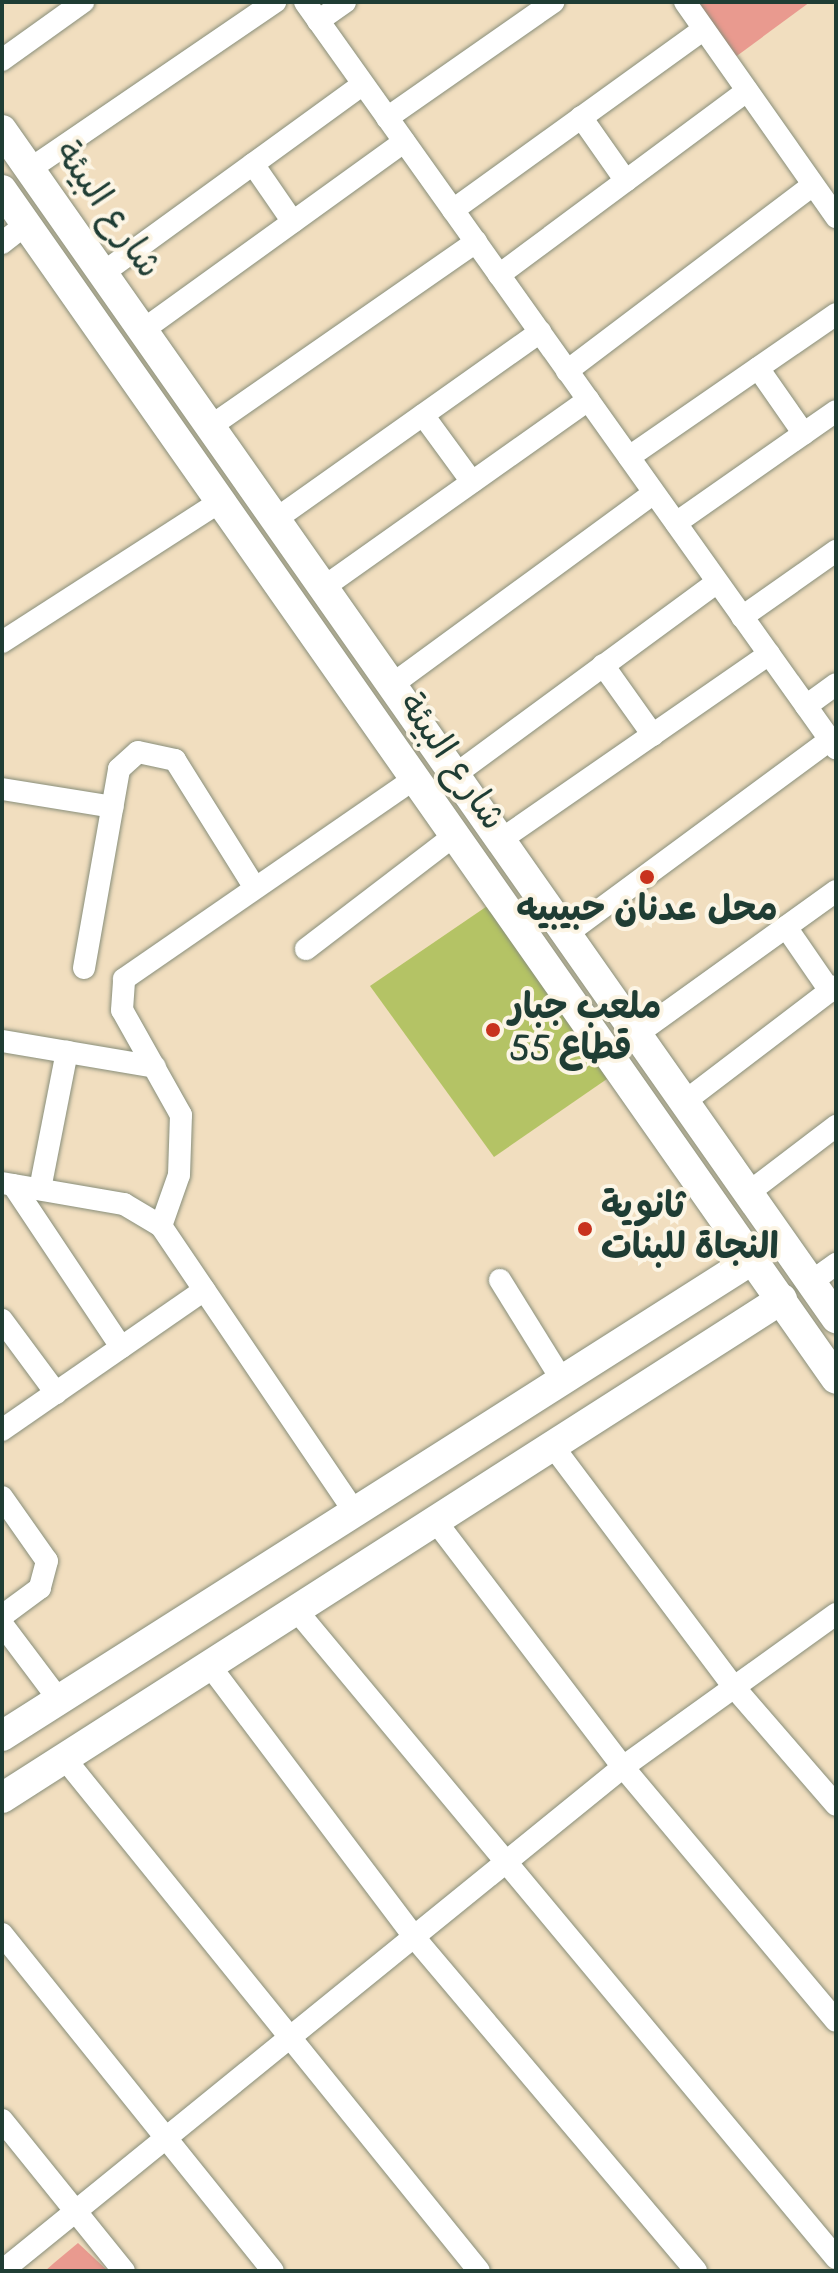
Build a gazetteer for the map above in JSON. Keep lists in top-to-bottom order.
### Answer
{
  "streets": {
    "street": ["شارع البيئة"]
  },
  "places": ["محل عدنان حبيبيه", "ملعب جبار قطاع 55", "ثانوية النجاة للبنات"]
}
